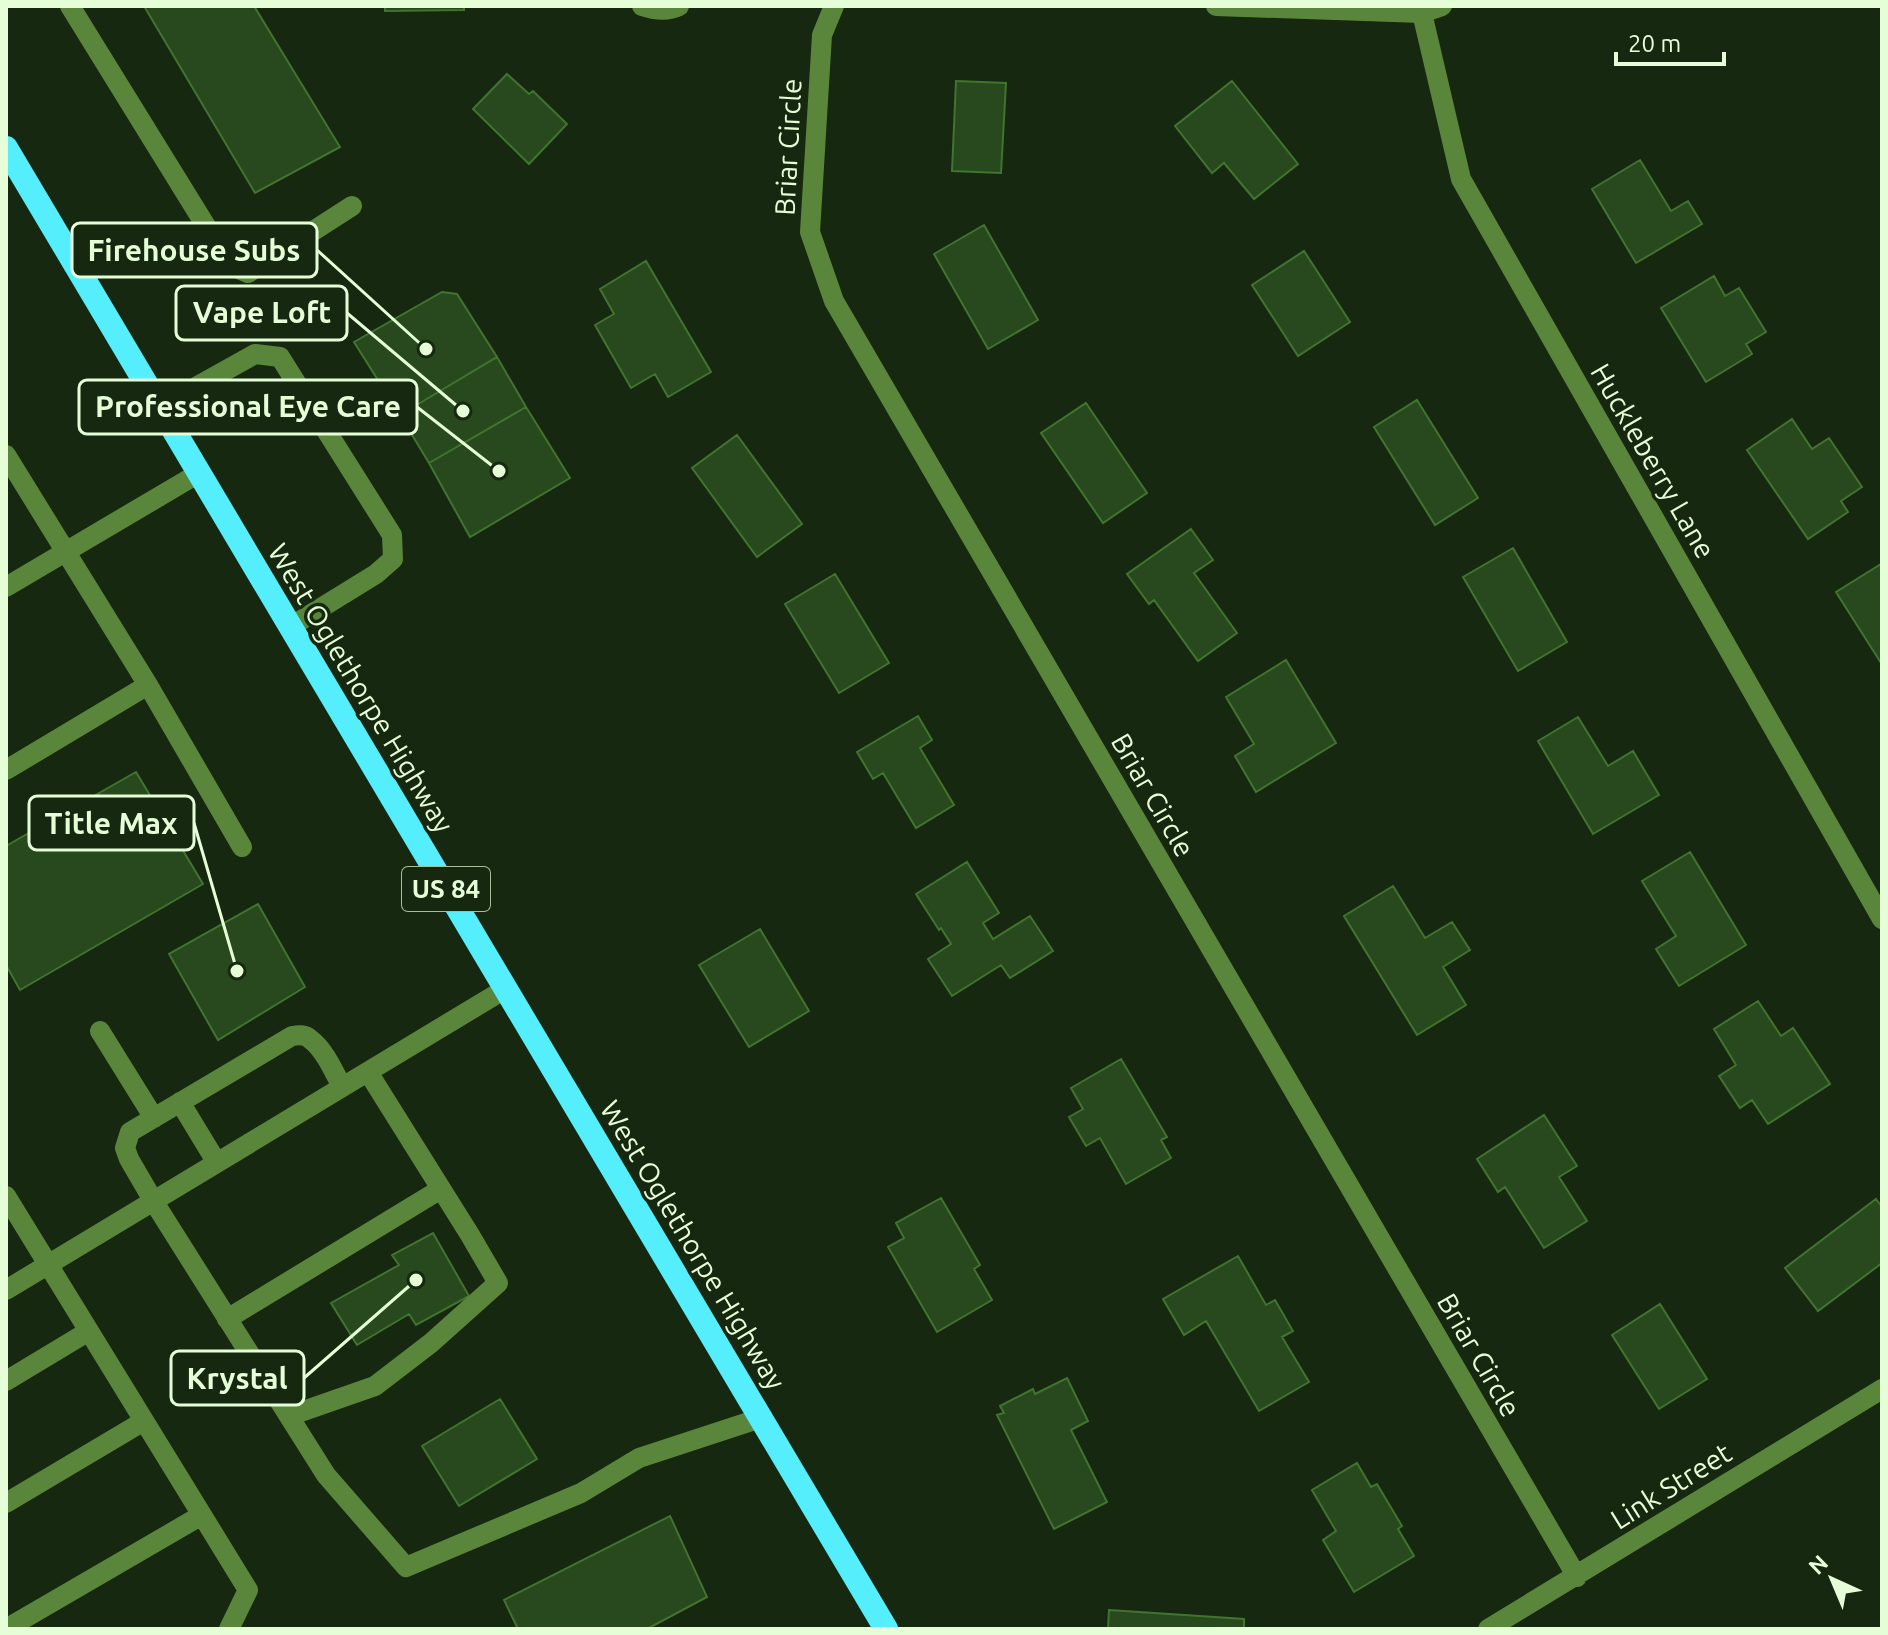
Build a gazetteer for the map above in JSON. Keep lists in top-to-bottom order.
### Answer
{
  "streets": {
    "highway": ["West Oglethorpe Highway", "US 84"],
    "street": ["Briar Circle", "Huckleberry Lane", "Link Street"]
  },
  "crossings": [
    ["Briar Circle", "Link Street"]
  ],
  "places": [
    "Firehouse Subs",
    "Vape Loft",
    "Professional Eye Care",
    "Title Max",
    "Krystal"
  ],
  "scale_bar": "20 m",
  "north": "top left"
}
